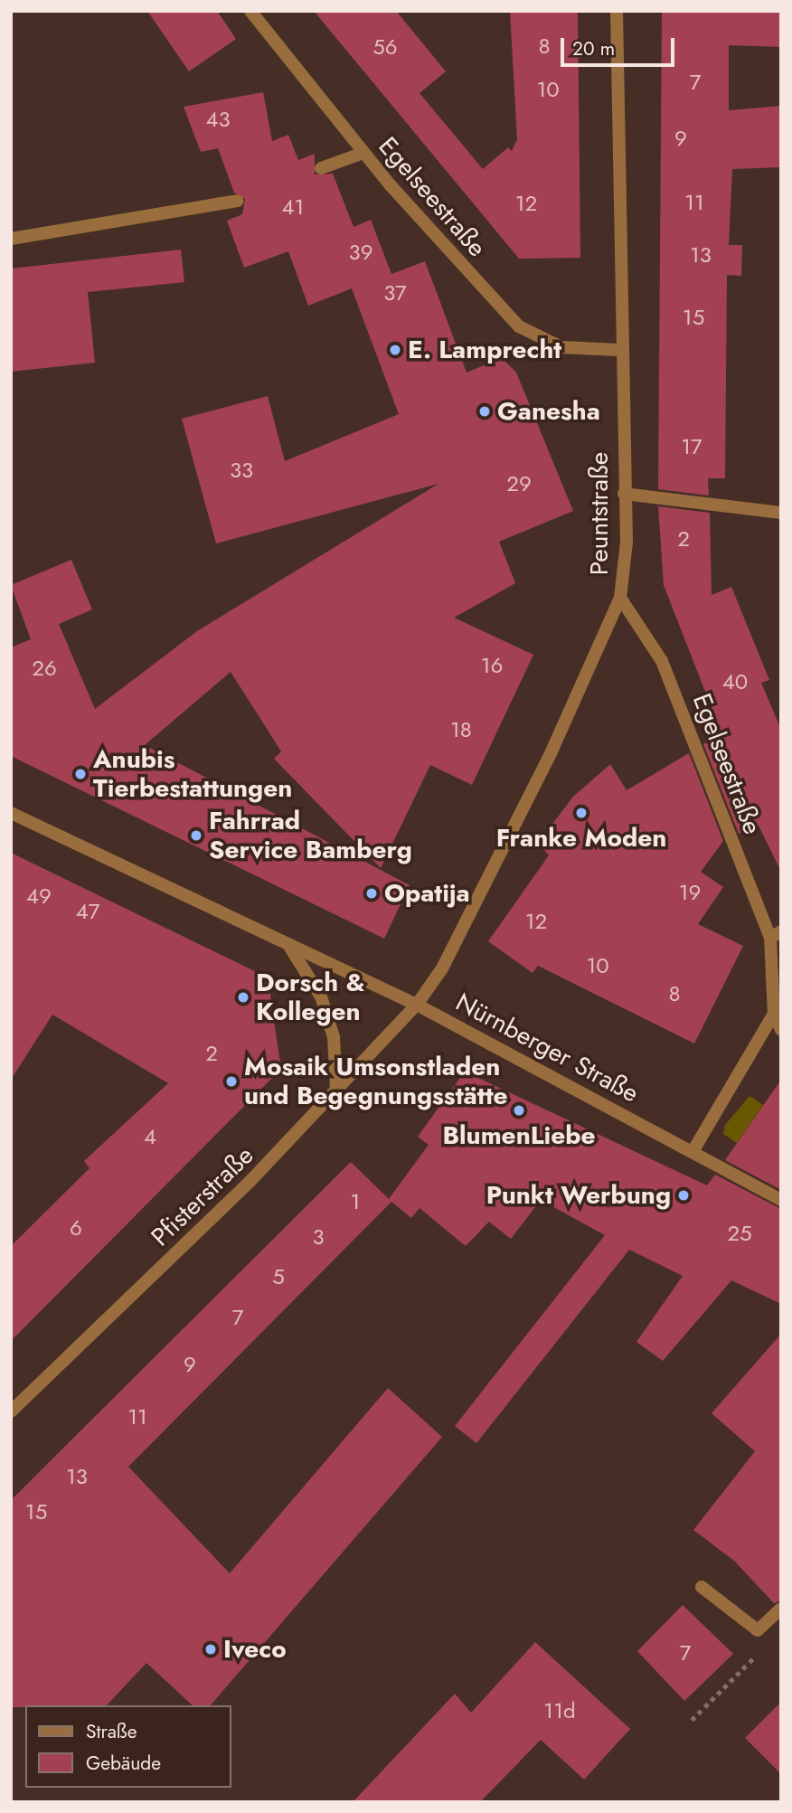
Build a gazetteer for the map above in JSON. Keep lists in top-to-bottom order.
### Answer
{
  "streets": {
    "street": [
      "Egelseestraße",
      "Peuntstraße",
      "Nürnberger Straße",
      "Pfisterstraße"
    ]
  },
  "crossings": [
    ["Egelseestraße", "Peuntstraße"],
    ["Peuntstraße", "Nürnberger Straße"],
    ["Peuntstraße", "Pfisterstraße"],
    ["Nürnberger Straße", "Pfisterstraße"]
  ],
  "places": [
    "E. Lamprecht",
    "Ganesha",
    "Anubis Tierbestattungen",
    "Franke Moden",
    "Fahrrad Service Bamberg",
    "Opatija",
    "Dorsch & Kollegen",
    "Mosaik Umsonstladen und Begegnungsstätte",
    "BlumenLiebe",
    "Punkt Werbung",
    "Iveco"
  ],
  "house_numbers": [
    "8",
    "56",
    "7",
    "10",
    "43",
    "9",
    "11",
    "12",
    "41",
    "39",
    "13",
    "37",
    "15",
    "17",
    "33",
    "29",
    "2",
    "16",
    "26",
    "40",
    "18",
    "19",
    "49",
    "47",
    "12",
    "10",
    "8",
    "2",
    "4",
    "1",
    "6",
    "25",
    "3",
    "5",
    "7",
    "9",
    "11",
    "13",
    "15",
    "7",
    "11d"
  ],
  "legend": ["Straße", "Gebäude"],
  "scale_bar": "20 m"
}
